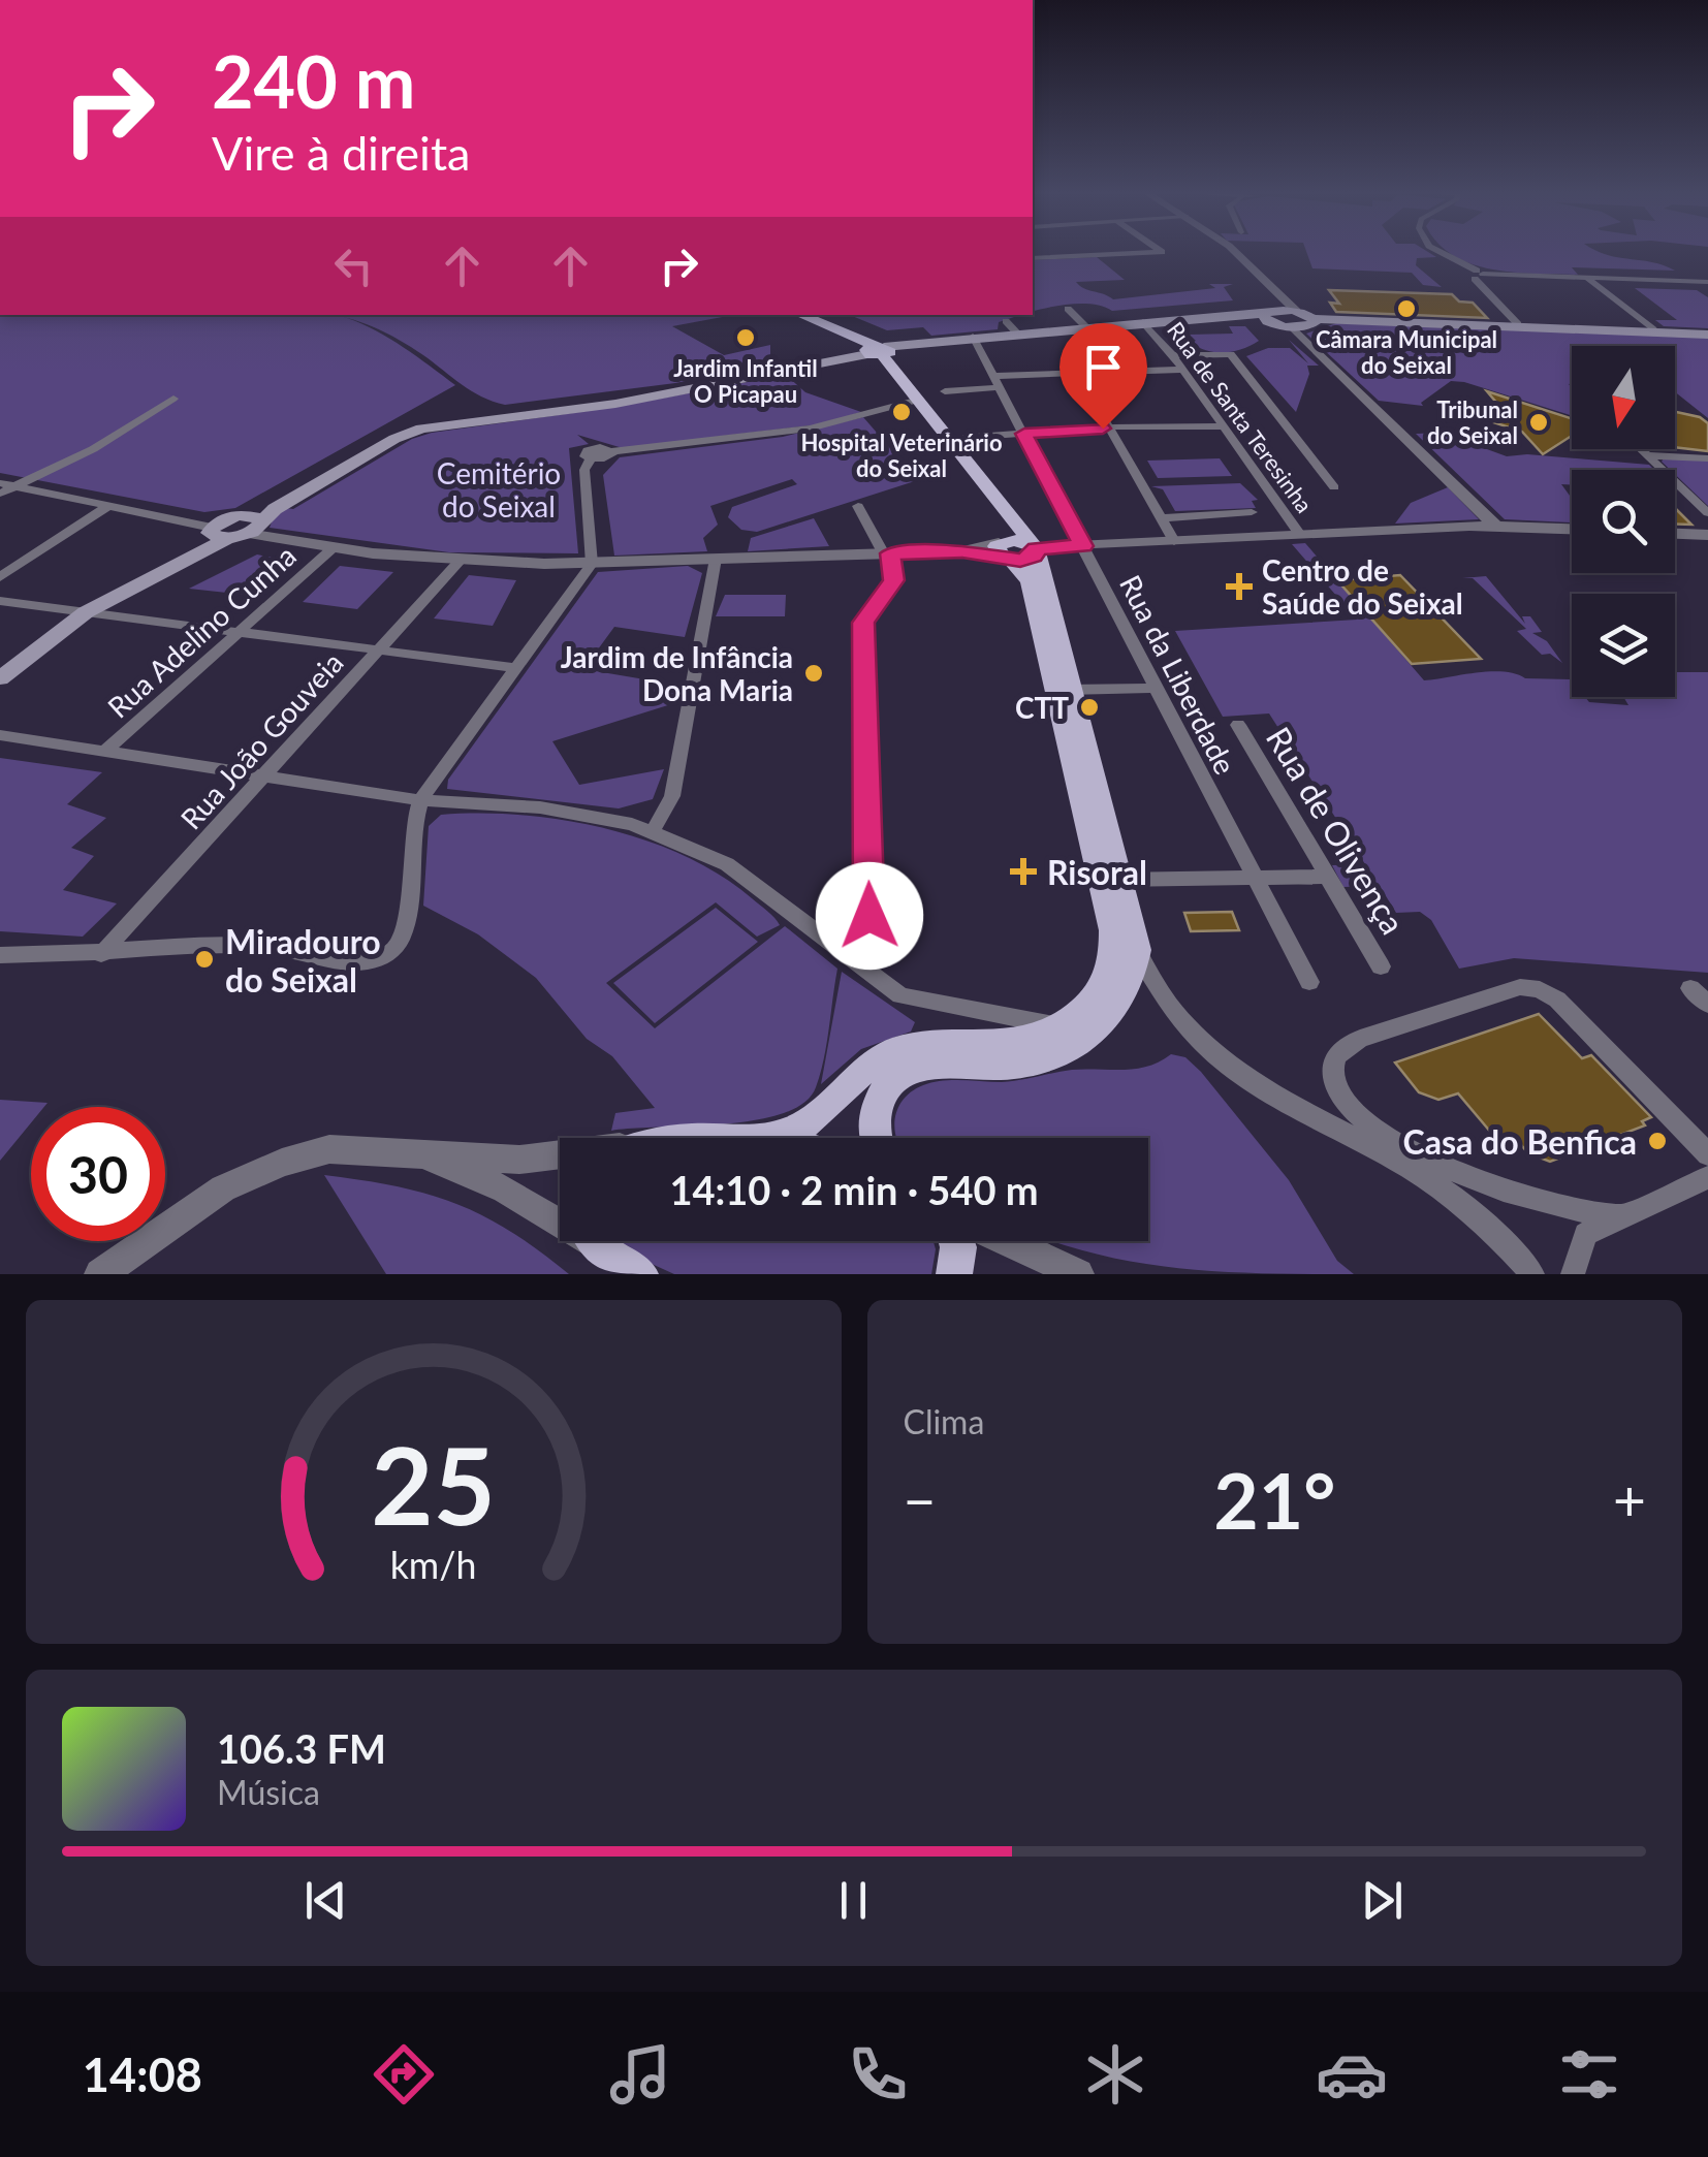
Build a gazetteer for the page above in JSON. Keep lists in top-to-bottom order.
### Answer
{
  "streets": {
    "street": [
      "Rua de Santa Teresinha",
      "Rua Adelino Cunha",
      "Rua da Liberdade",
      "Rua João Gouveia",
      "Rua de Olivença"
    ]
  },
  "parks": ["Cemitério do Seixal"],
  "places": {
    "other": [
      "Câmara Municipal do Seixal",
      "Jardim Infantil O Picapau",
      "Hospital Veterinário do Seixal",
      "Tribunal do Seixal",
      "Jardim de Infância Dona Maria",
      "CTT",
      "Miradouro do Seixal",
      "Casa do Benfica"
    ],
    "health": ["Centro de Saúde do Seixal", "Risoral"]
  },
  "north": "bottom",
  "page": {
    "turn": ["240 m", "Vire à direita"],
    "limit": "30",
    "trip": "14:10 · 2 min · 540 m",
    "tile": "Clima",
    "heat": ["−", "21°", "+"],
    "song": ["106.3 FM", "Música"],
    "tabs": "14:08",
    "gauge": ["25", "km/h"]
  }
}
